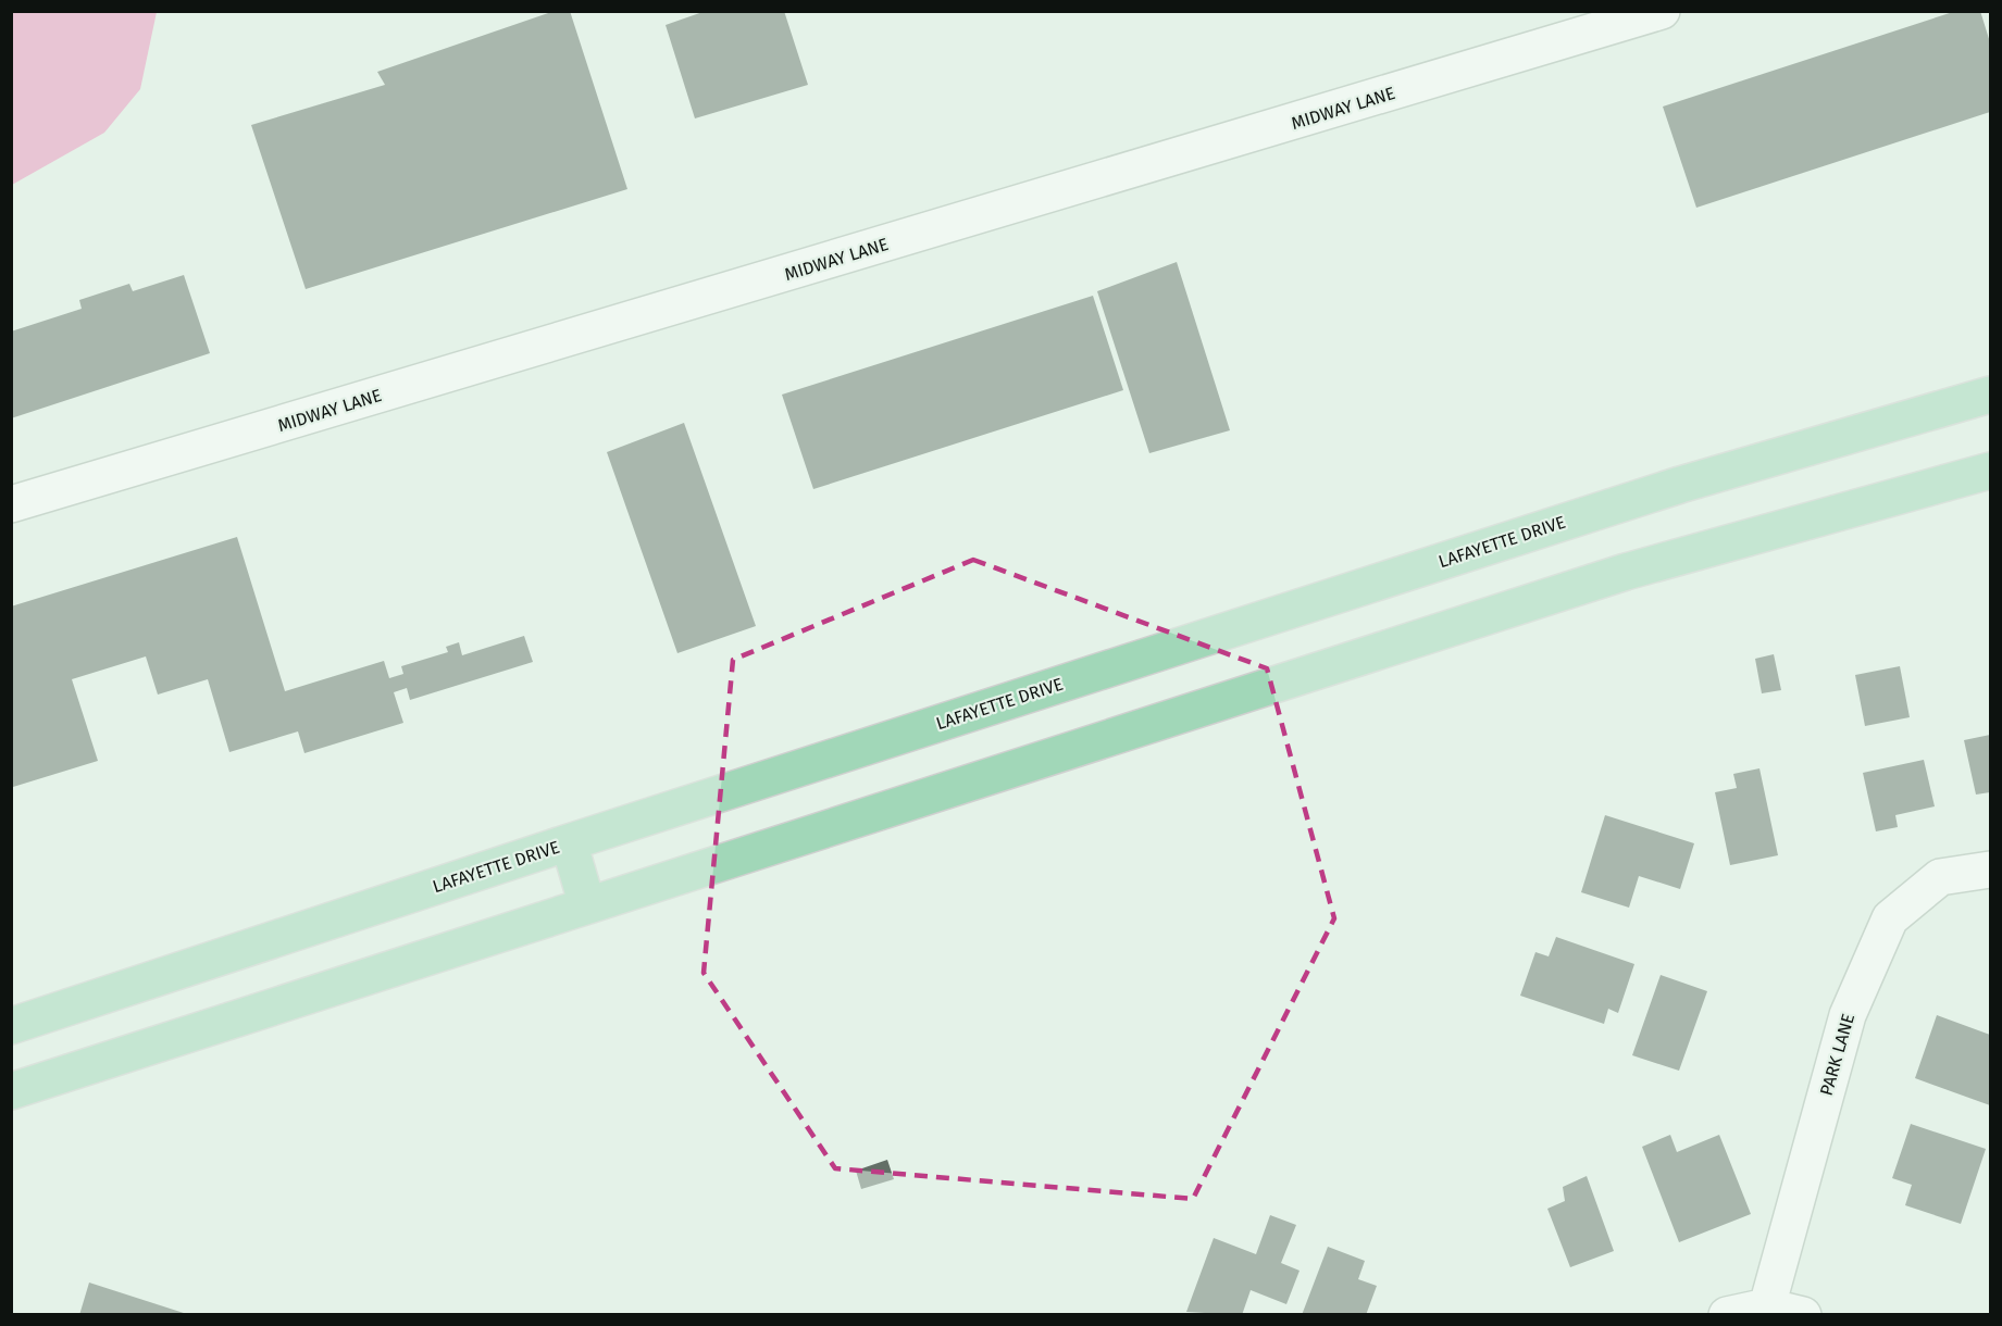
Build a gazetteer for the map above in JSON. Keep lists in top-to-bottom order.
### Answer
{
  "streets": {
    "main road": ["LAFAYETTE DRIVE"],
    "street": ["MIDWAY LANE", "PARK LANE"]
  }
}
